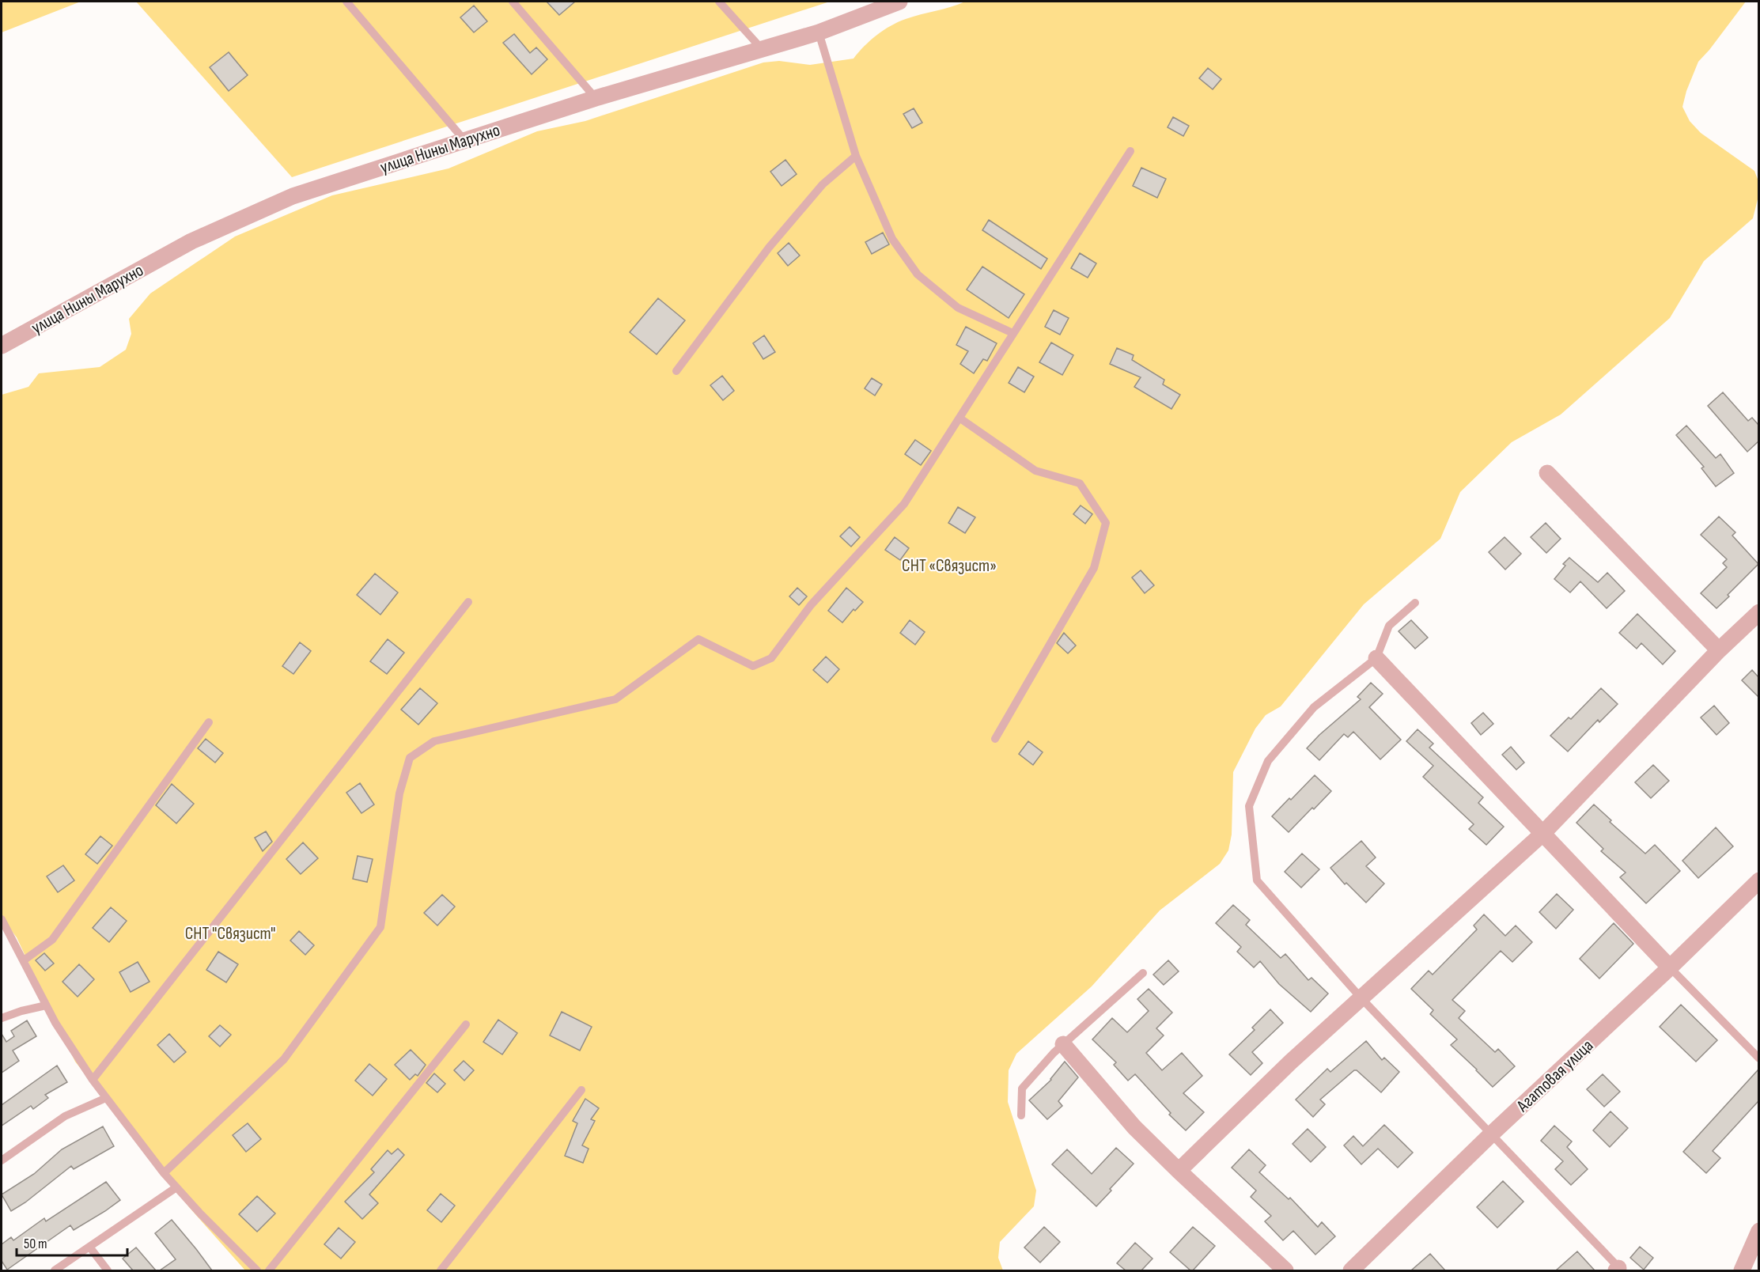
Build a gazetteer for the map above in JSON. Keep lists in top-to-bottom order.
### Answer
{
  "streets": {
    "street": ["улица Нины Марухно", "Агатовая улица"]
  },
  "parks": ["СНТ «Связист»", "СНТ \"Связист\""],
  "scale_bar": "50 m"
}
